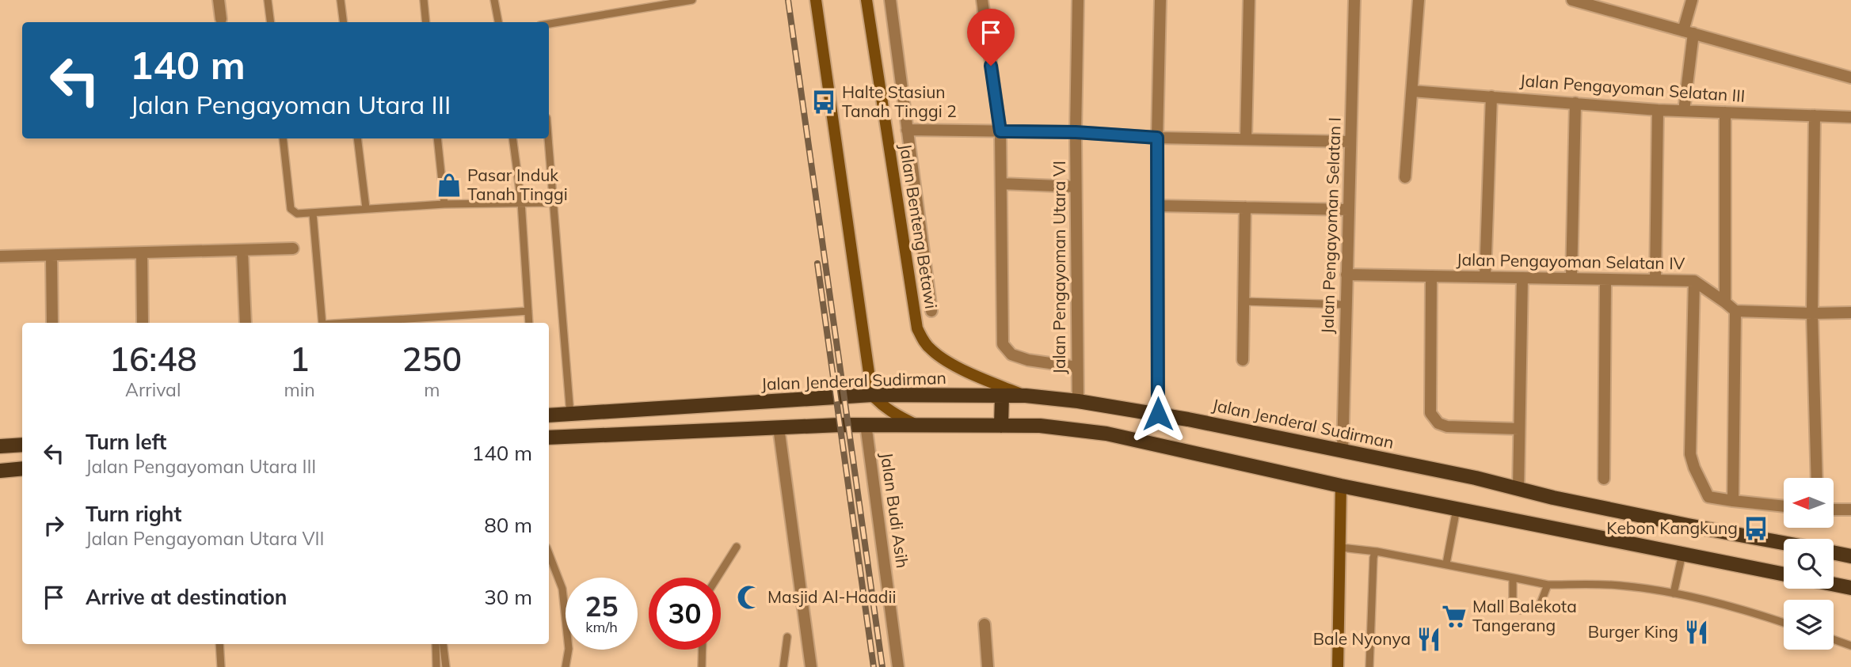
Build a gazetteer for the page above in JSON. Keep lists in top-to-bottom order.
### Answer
{
  "streets": {
    "main road": ["Jalan Benteng Betawi", "Jalan Jenderal Sudirman"],
    "street": [
      "Jalan Pengayoman Selatan III",
      "Jalan Pengayoman Selatan I",
      "Jalan Pengayoman Selatan IV",
      "Jalan Pengayoman Utara VI",
      "Jalan Budi Asih"
    ]
  },
  "crossings": [
    ["Jalan Pengayoman Selatan I", "Jalan Pengayoman Selatan IV"],
    ["Jalan Pengayoman Selatan I", "Jalan Jenderal Sudirman"],
    ["Jalan Benteng Betawi", "Jalan Jenderal Sudirman"],
    ["Jalan Pengayoman Utara VI", "Jalan Jenderal Sudirman"]
  ],
  "places": {
    "bus stop": ["Halte Stasiun Tanah Tinggi 2", "Kebon Kangkung"],
    "shop": ["Pasar Induk Tanah Tinggi"],
    "mosque": ["Masjid Al-Haadii"],
    "supermarket": ["Mall Balekota Tangerang"],
    "restaurant": ["Burger King", "Bale Nyonya"]
  },
  "north": "left",
  "page": {
    "turn": ["140 m", "Jalan Pengayoman Utara III"],
    "eta": [
      "16:48",
      "Arrival",
      "1",
      "min",
      "250",
      "m"
    ],
    "list": [
      {
        "name": "Turn left",
        "note": "Jalan Pengayoman Utara III",
        "value": "140 m"
      },
      {
        "name": "Turn right",
        "note": "Jalan Pengayoman Utara VII",
        "value": "80 m"
      },
      {
        "name": "Arrive at destination",
        "value": "30 m"
      }
    ],
    "speed": "25 km/h",
    "limit": "30"
  }
}
